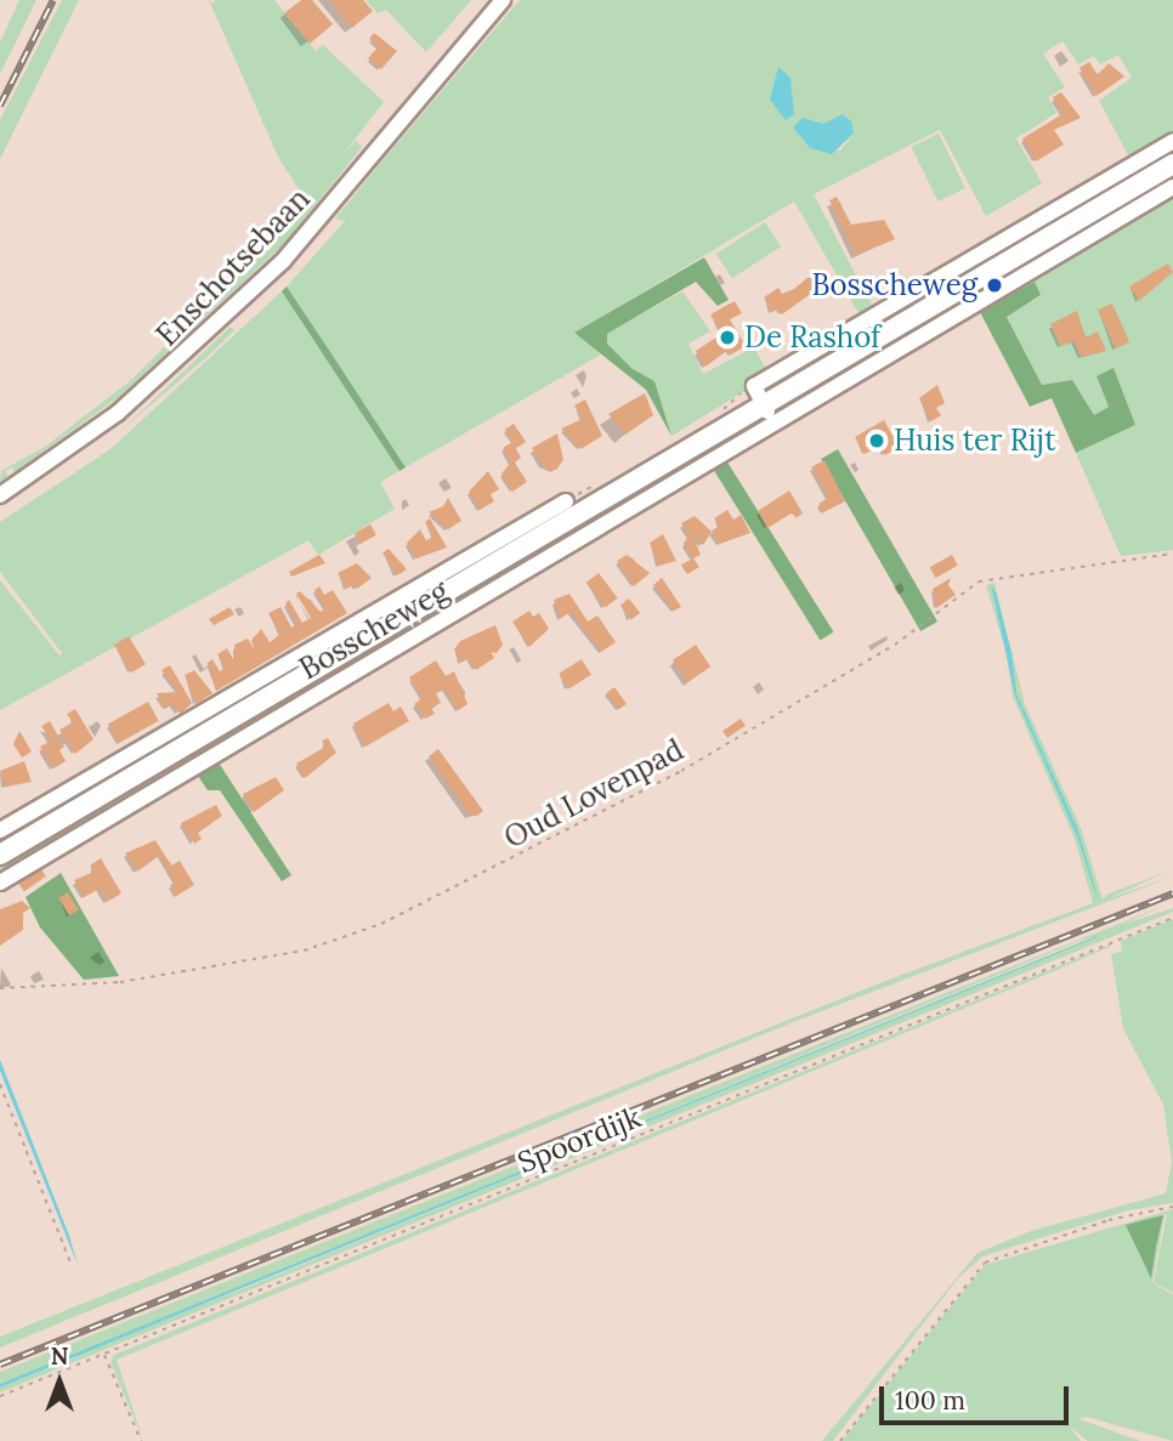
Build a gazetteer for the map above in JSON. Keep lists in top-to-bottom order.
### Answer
{
  "streets": {
    "main road": ["Bosscheweg"],
    "street": ["Enschotsebaan"],
    "path": ["Oud Lovenpad", "Spoordijk"]
  },
  "places": ["Bosscheweg", "De Rashof", "Huis ter Rijt"],
  "scale_bar": "100 m",
  "north": "top"
}
